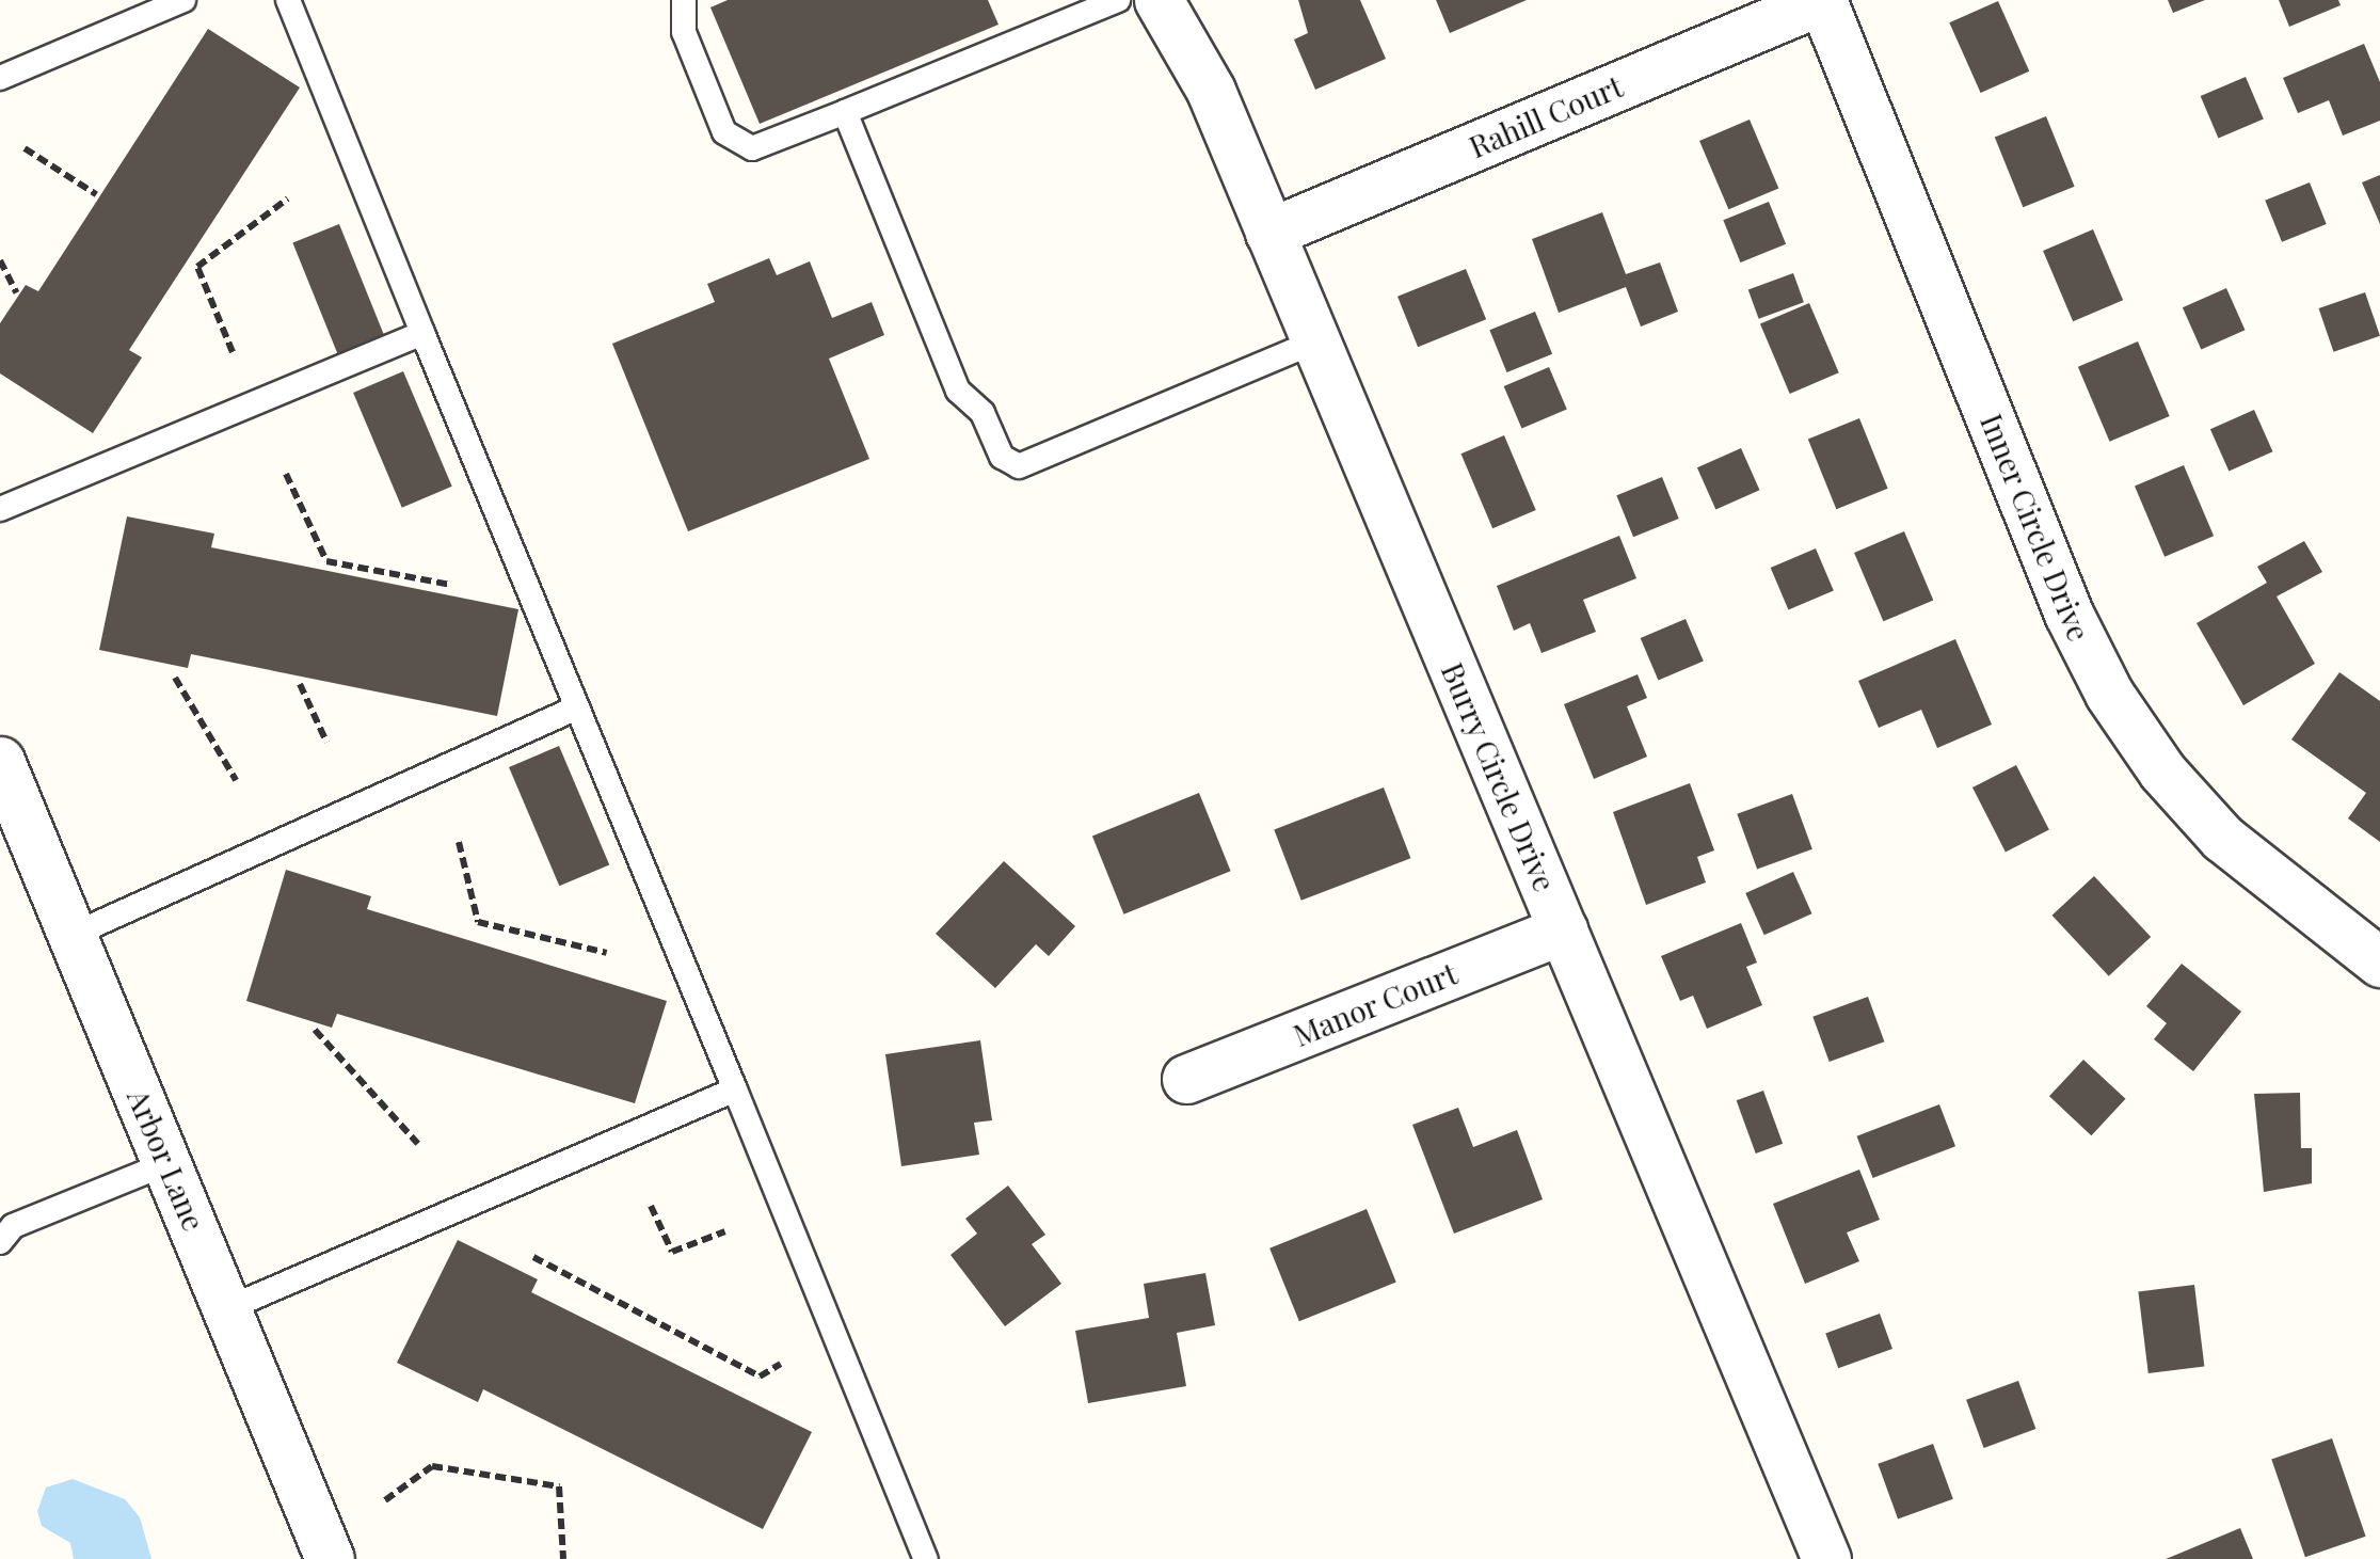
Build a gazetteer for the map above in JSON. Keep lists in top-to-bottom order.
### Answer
{
  "streets": {
    "street": [
      "Rahill Court",
      "Inner Circle Drive",
      "Burry Circle Drive",
      "Manor Court",
      "Arbor Lane"
    ]
  },
  "crossings": [
    ["Rahill Court", "Inner Circle Drive"],
    ["Rahill Court", "Burry Circle Drive"],
    ["Burry Circle Drive", "Manor Court"]
  ]
}
